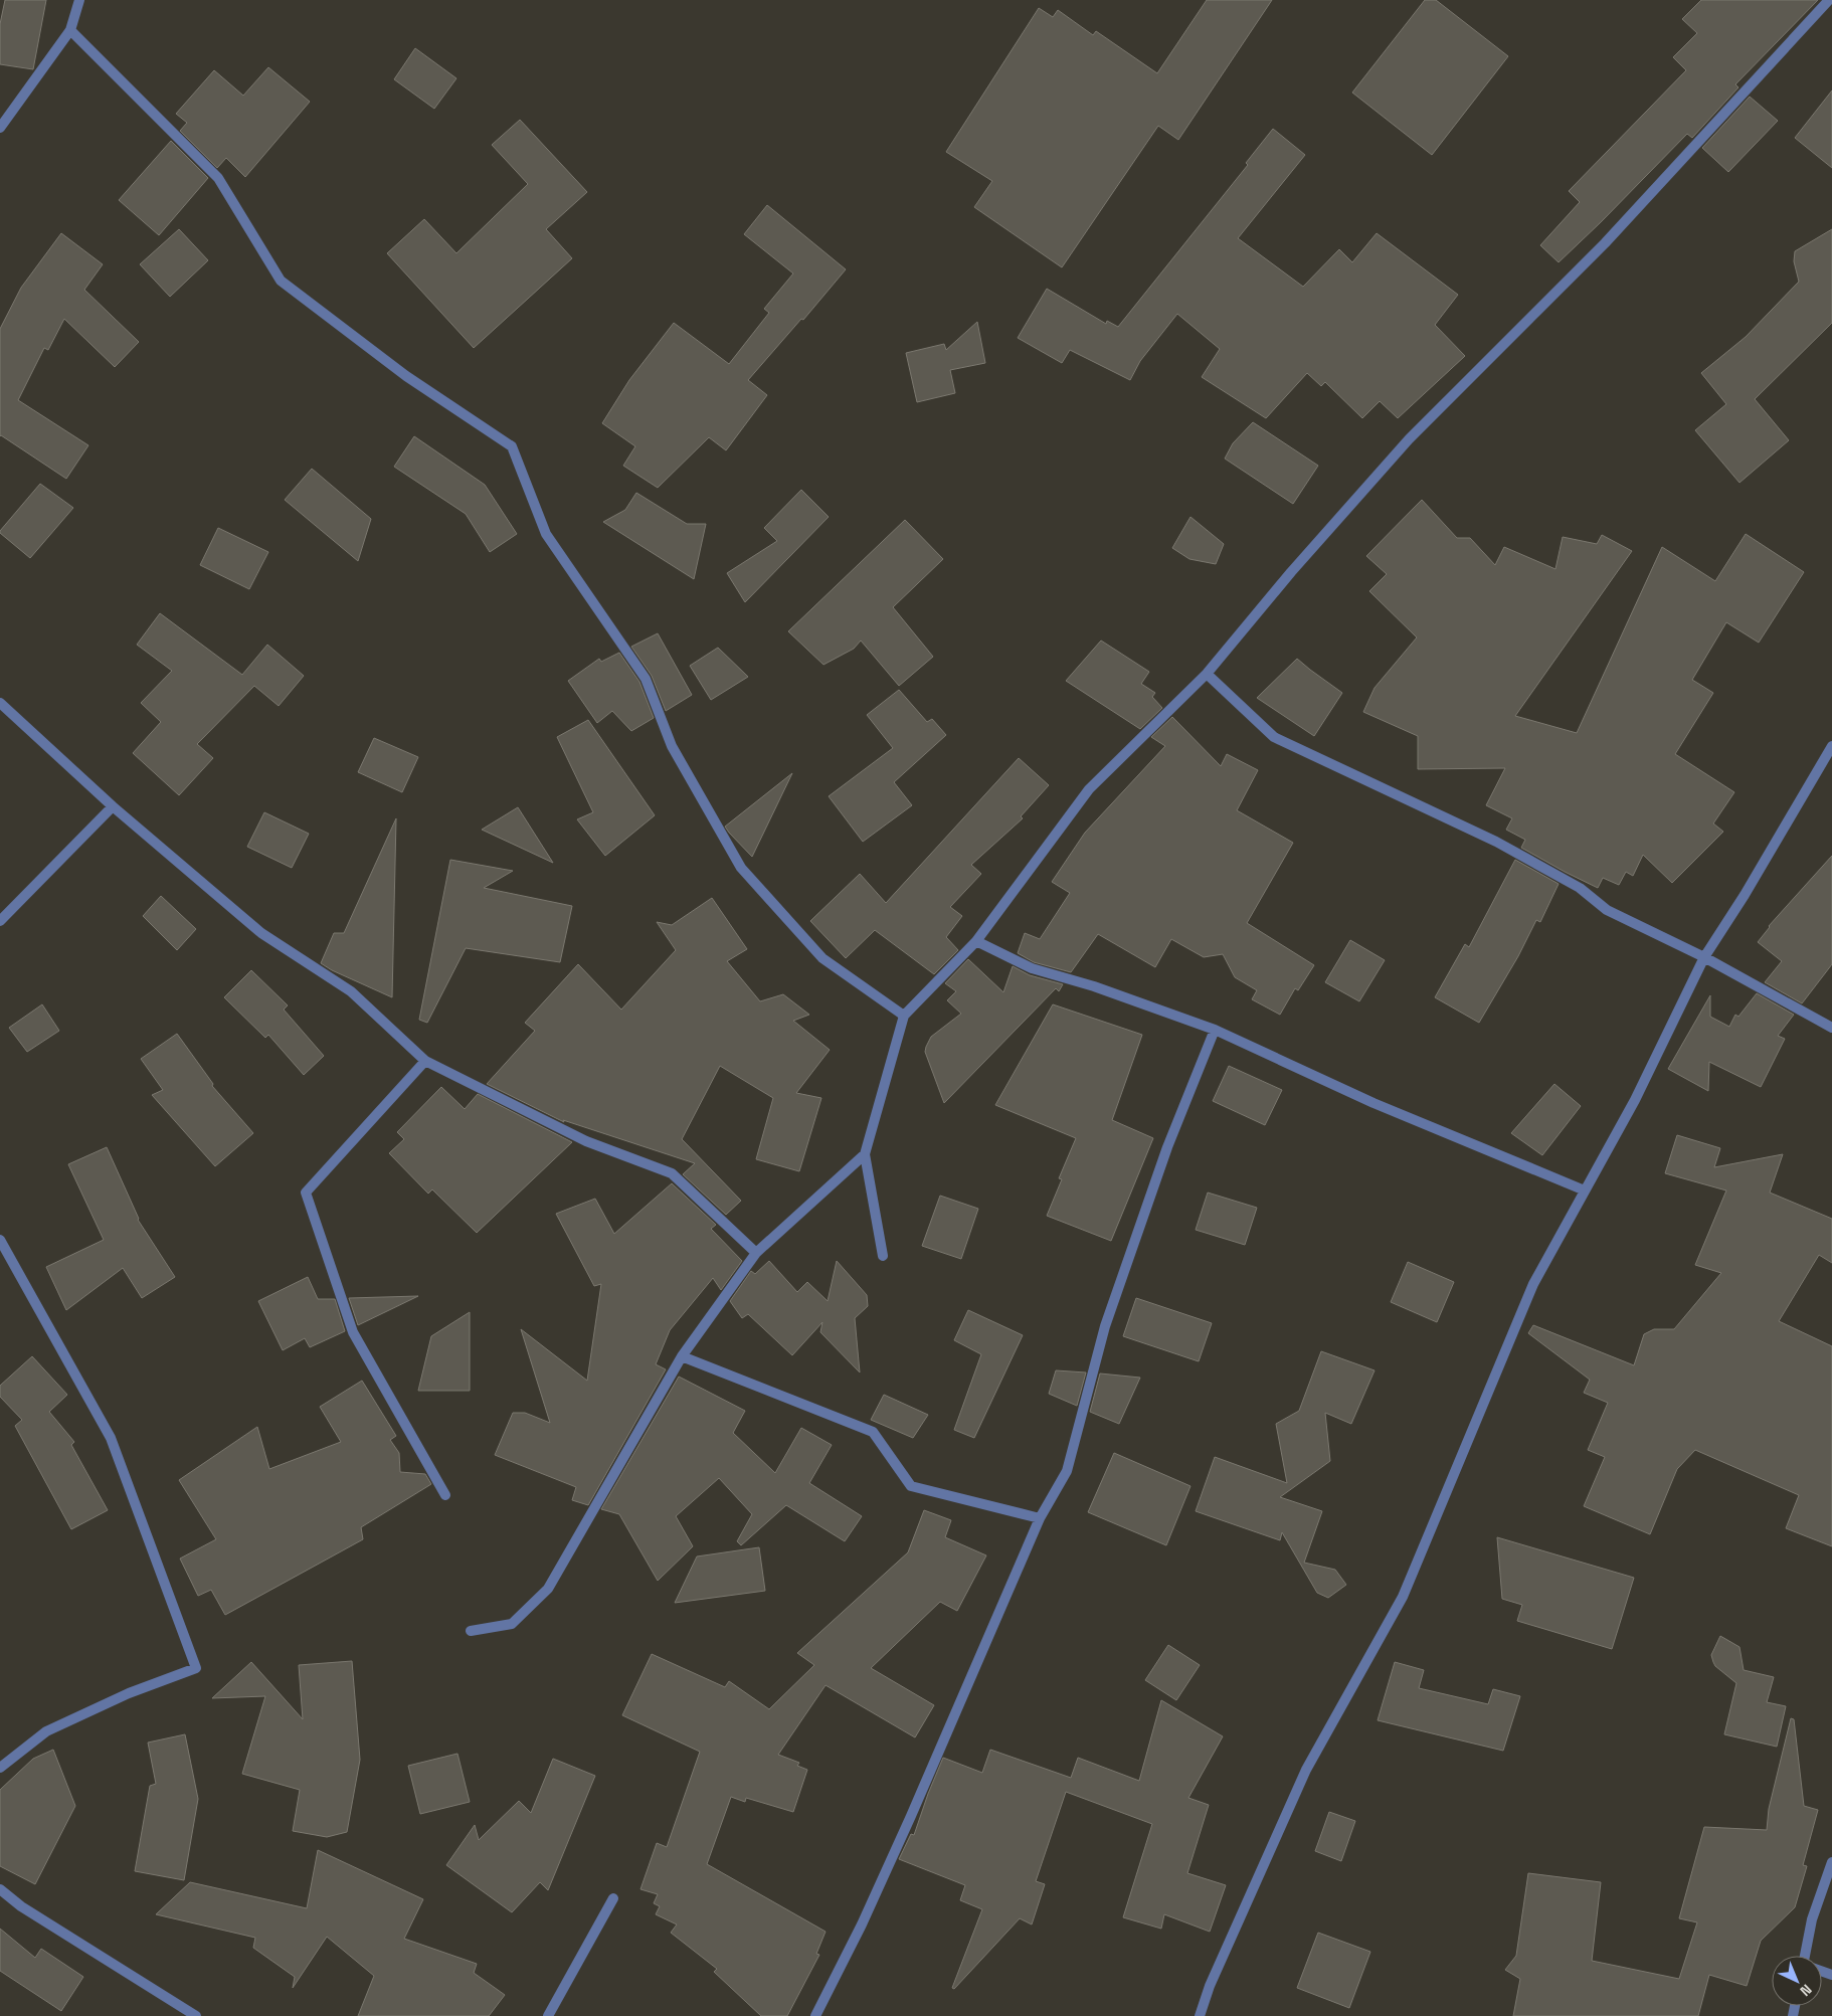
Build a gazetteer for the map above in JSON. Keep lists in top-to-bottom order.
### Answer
{
  "north": "bottom right"
}
